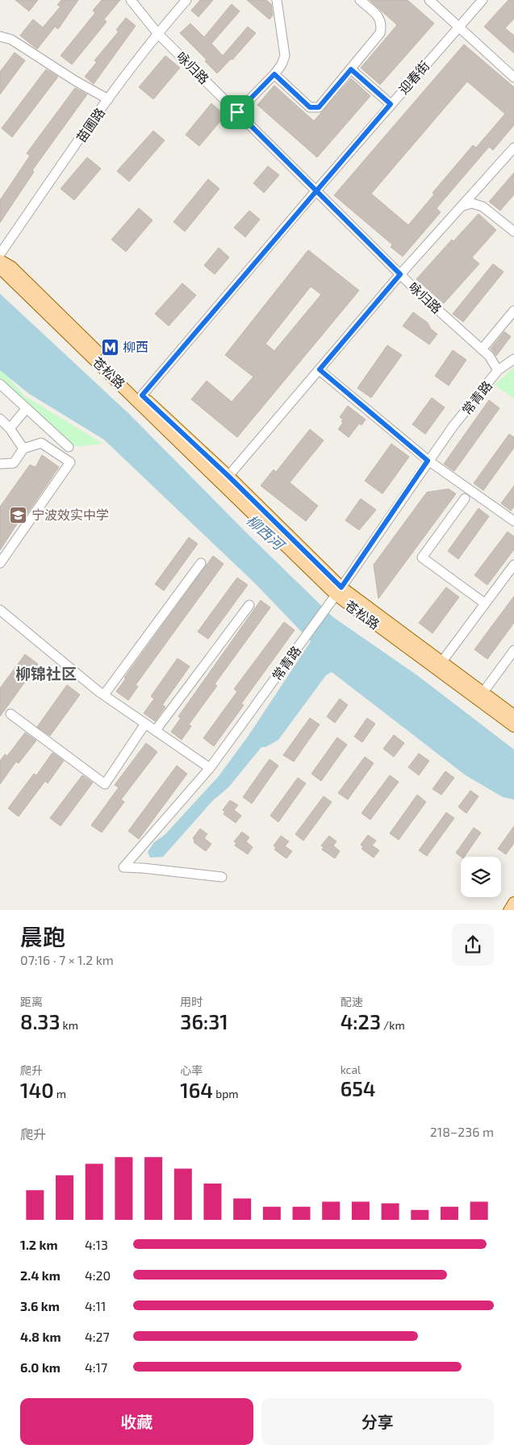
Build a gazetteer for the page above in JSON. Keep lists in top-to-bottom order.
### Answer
{
  "streets": {
    "main road": ["苍松路"],
    "street": [
      "咏归路",
      "迎春街",
      "苗圃路",
      "常青路"
    ]
  },
  "crossings": [
    ["咏归路", "迎春街"],
    ["咏归路", "苗圃路"],
    ["咏归路", "常青路"],
    ["迎春街", "苍松路"],
    ["苍松路", "常青路"]
  ],
  "districts": ["柳锦社区"],
  "water": ["柳西河"],
  "places": {
    "metro station": ["柳西"],
    "school or university": ["宁波效实中学"]
  },
  "page": {
    "heading": ["晨跑", "07:16 · 7 × 1.2 km"],
    "stats": [
      ["距离", "8.33 km"],
      ["用时", "36:31"],
      ["配速", "4:23 /km"],
      ["爬升", "140 m"],
      ["心率", "164 bpm"],
      ["kcal", "654"]
    ],
    "chart": ["爬升", "218–236 m"],
    "list": [
      {
        "name": "1.2 km",
        "note": "4:13"
      },
      {
        "name": "2.4 km",
        "note": "4:20"
      },
      {
        "name": "3.6 km",
        "note": "4:11"
      },
      {
        "name": "4.8 km",
        "note": "4:27"
      },
      {
        "name": "6.0 km",
        "note": "4:17"
      }
    ],
    "buttons": ["收藏", "分享"]
  }
}
